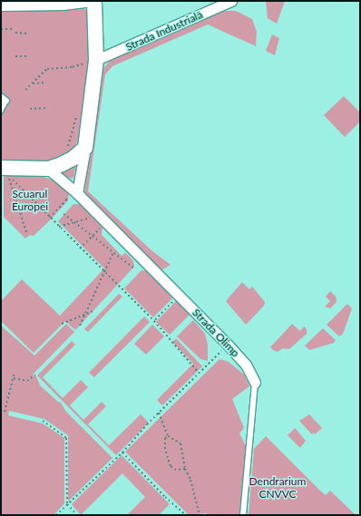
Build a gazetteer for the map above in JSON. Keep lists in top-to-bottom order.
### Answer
{
  "streets": {
    "street": ["Strada Industrială", "Strada Olimp"]
  },
  "parks": ["Scuarul Europei", "Dendrarium CNVVC"]
}
